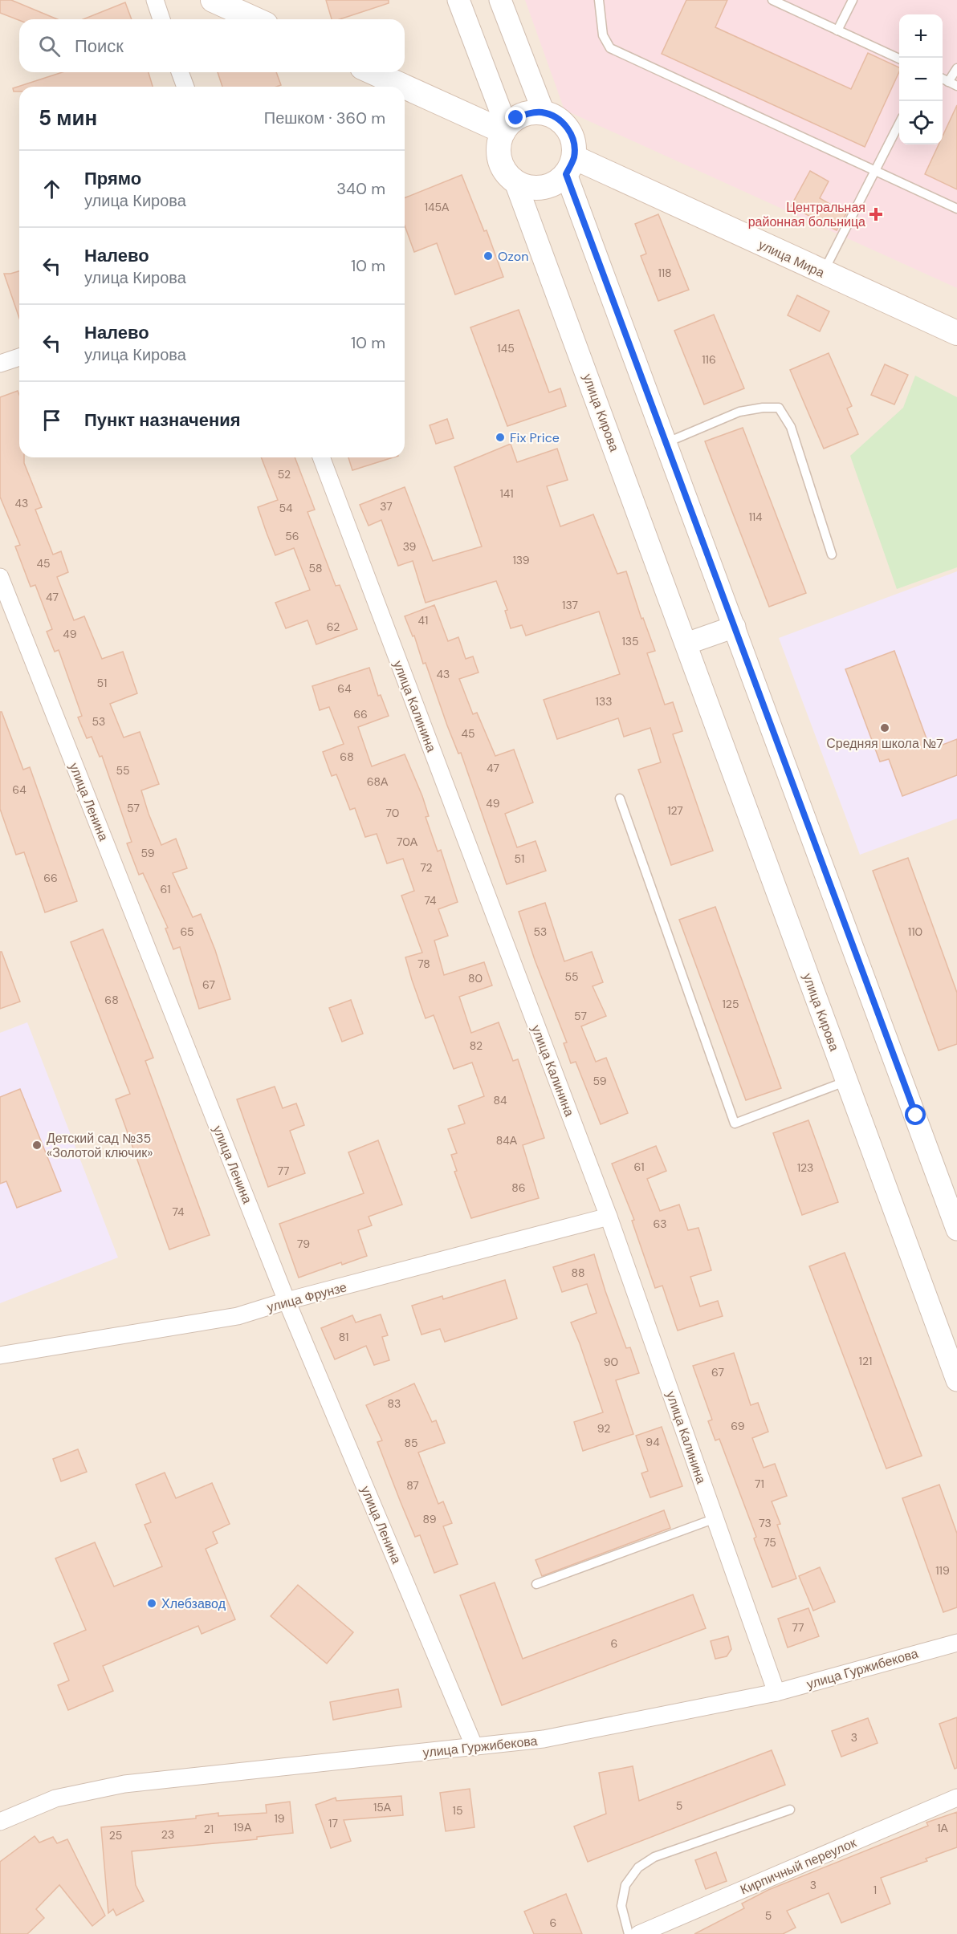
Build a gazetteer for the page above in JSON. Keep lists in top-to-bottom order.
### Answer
{
  "streets": {
    "main road": ["улица Мира", "улица Кирова"],
    "street": [
      "улица Калинина",
      "улица Ленина",
      "улица Фрунзе",
      "улица Гуржибекова",
      "Кирпичный переулок"
    ]
  },
  "crossings": [
    ["улица Мира", "улица Кирова"],
    ["улица Калинина", "улица Фрунзе"],
    ["улица Калинина", "улица Гуржибекова"],
    ["улица Ленина", "улица Фрунзе"],
    ["улица Ленина", "улица Гуржибекова"]
  ],
  "places": {
    "health": ["Центральная районная больница"],
    "other": [
      "Ozon",
      "Fix Price",
      "Средняя школа №7",
      "Детский сад №35 «Золотой ключик»",
      "Хлебзавод"
    ]
  },
  "house_numbers": [
    "145А",
    "118",
    "145",
    "116",
    "52",
    "141",
    "43",
    "37",
    "54",
    "114",
    "56",
    "39",
    "139",
    "45",
    "58",
    "47",
    "137",
    "41",
    "62",
    "49",
    "135",
    "43",
    "51",
    "64",
    "133",
    "66",
    "53",
    "45",
    "68",
    "47",
    "55",
    "68А",
    "64",
    "49",
    "57",
    "127",
    "70",
    "70А",
    "59",
    "51",
    "72",
    "66",
    "61",
    "74",
    "65",
    "53",
    "110",
    "78",
    "55",
    "80",
    "67",
    "68",
    "125",
    "57",
    "82",
    "59",
    "84",
    "84А",
    "61",
    "123",
    "77",
    "86",
    "74",
    "63",
    "79",
    "88",
    "81",
    "121",
    "90",
    "67",
    "83",
    "69",
    "92",
    "94",
    "85",
    "71",
    "87",
    "89",
    "73",
    "75",
    "119",
    "77",
    "6",
    "3",
    "5",
    "15А",
    "15",
    "19",
    "17",
    "19А",
    "1А",
    "21",
    "23",
    "25",
    "3",
    "1",
    "5",
    "6"
  ],
  "page": {
    "map_buttons": ["+", "−"],
    "search": "Поиск",
    "heading": ["5 мин", "Пешком · 360 m"],
    "list": [
      ["Прямо", "улица Кирова", "340 m"],
      ["Налево", "улица Кирова", "10 m"],
      ["Налево", "улица Кирова", "10 m"],
      "Пункт назначения"
    ]
  }
}
